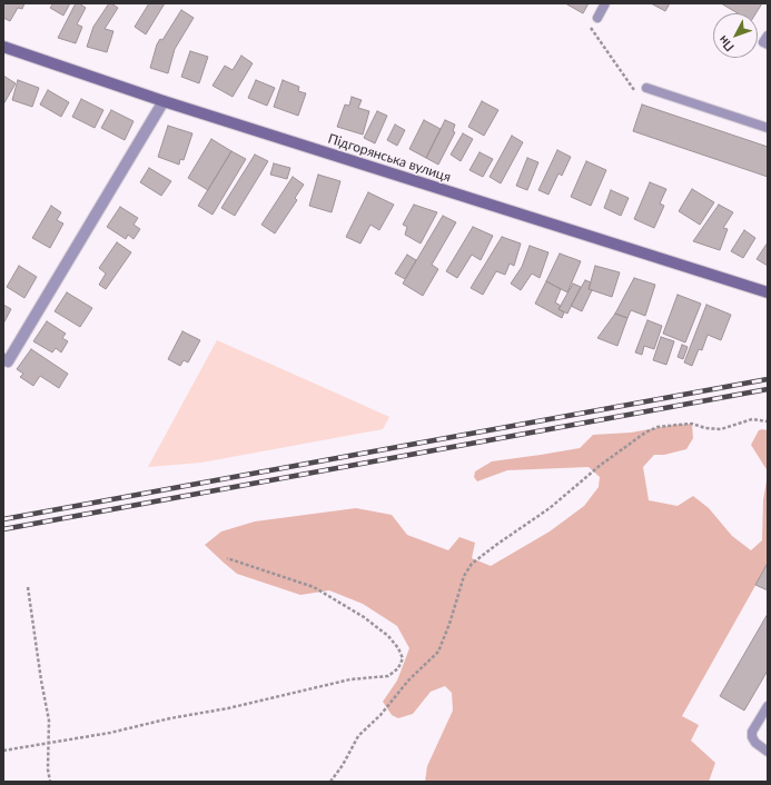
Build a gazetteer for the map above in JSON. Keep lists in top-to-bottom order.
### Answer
{
  "streets": {
    "main road": ["Підгорянська вулиця"]
  },
  "north": "bottom left"
}
